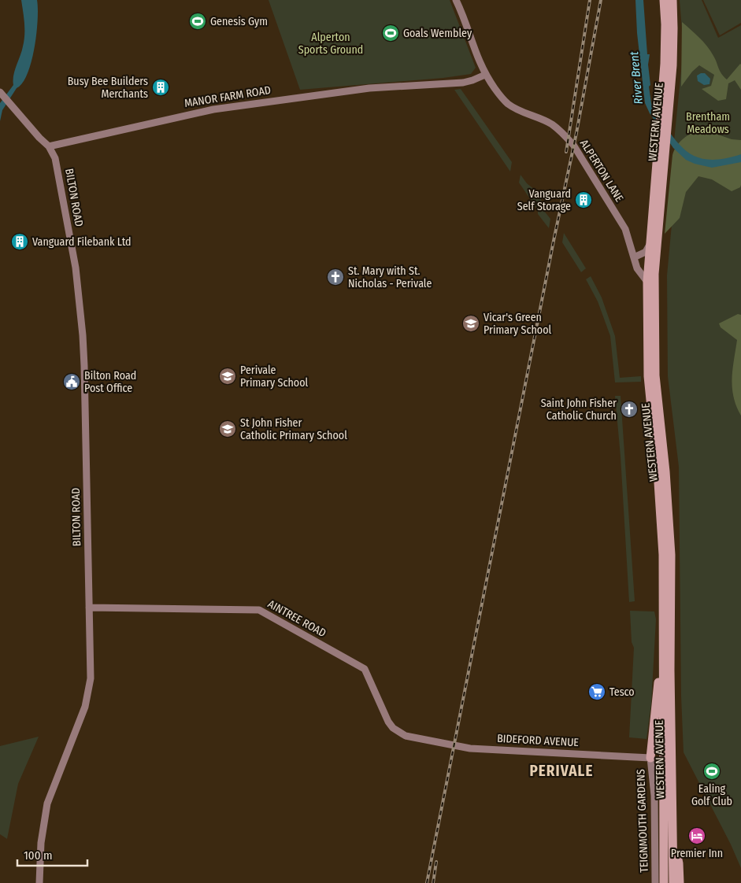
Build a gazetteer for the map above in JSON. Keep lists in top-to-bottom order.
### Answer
{
  "streets": {
    "highway": ["WESTERN AVENUE"],
    "street": [
      "MANOR FARM ROAD",
      "ALPERTON LANE",
      "BILTON ROAD",
      "AINTREE ROAD",
      "BIDEFORD AVENUE",
      "TEIGNMOUTH GARDENS"
    ]
  },
  "crossings": [
    ["MANOR FARM ROAD", "ALPERTON LANE"],
    ["MANOR FARM ROAD", "BILTON ROAD"],
    ["WESTERN AVENUE", "ALPERTON LANE"],
    ["BILTON ROAD", "AINTREE ROAD"],
    ["AINTREE ROAD", "BIDEFORD AVENUE"],
    ["BIDEFORD AVENUE", "TEIGNMOUTH GARDENS"]
  ],
  "districts": ["PERIVALE"],
  "water": ["River Brent"],
  "parks": ["Alperton Sports Ground", "Brentham Meadows"],
  "places": {
    "sports": ["Genesis Gym", "Goals Wembley", "Ealing Golf Club"],
    "building": ["Busy Bee Builders Merchants", "Vanguard Self Storage", "Vanguard Filebank Ltd"],
    "church": ["St. Mary with St. Nicholas - Perivale", "Saint John Fisher Catholic Church"],
    "school or university": ["Vicar's Green Primary School", "Perivale Primary School", "St John Fisher Catholic Primary School"],
    "public building": ["Bilton Road Post Office"],
    "supermarket": ["Tesco"],
    "hotel": ["Premier Inn"]
  },
  "scale_bar": "100 m"
}
